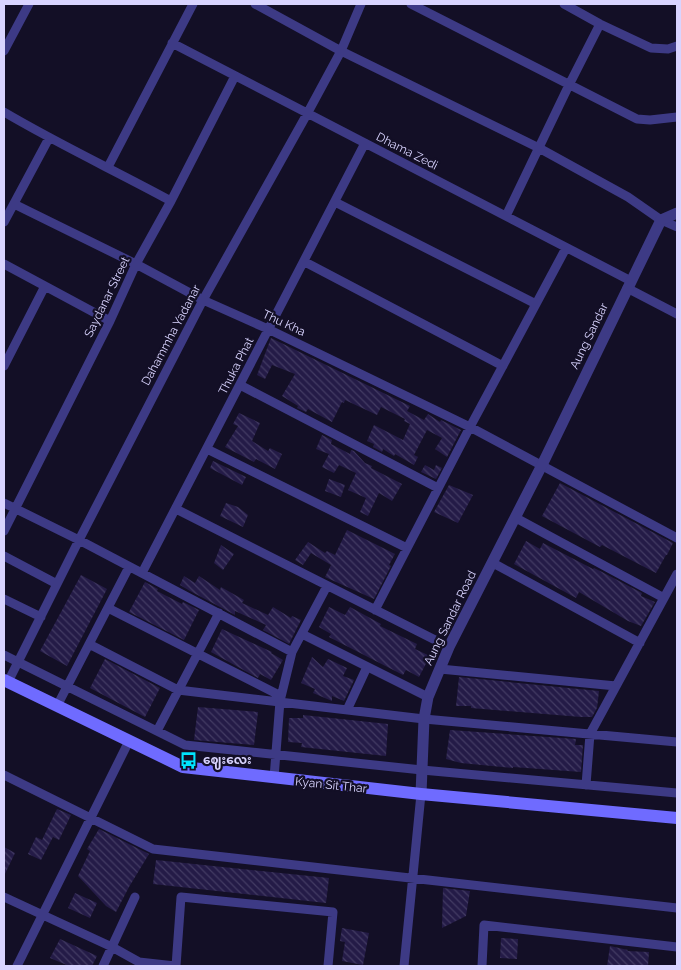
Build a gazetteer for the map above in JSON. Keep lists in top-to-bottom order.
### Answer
{
  "streets": {
    "main road": ["Kyan Sit Thar"],
    "street": [
      "Dhama Zedi",
      "Saydanar Street",
      "Thu Kha",
      "Dahammha Yadanar",
      "Aung Sandar",
      "Thuka Phat",
      "Aung Sandar Road"
    ]
  },
  "crossings": [
    ["Dhama Zedi", "Saydanar Street"],
    ["Dhama Zedi", "Dahammha Yadanar"],
    ["Dhama Zedi", "Aung Sandar"],
    ["Dhama Zedi", "Thuka Phat"],
    ["Saydanar Street", "Thu Kha"],
    ["Thu Kha", "Dahammha Yadanar"],
    ["Thu Kha", "Aung Sandar"],
    ["Thu Kha", "Thuka Phat"],
    ["Thu Kha", "Aung Sandar Road"],
    ["Dahammha Yadanar", "Kyan Sit Thar"],
    ["Aung Sandar", "Aung Sandar Road"],
    ["Aung Sandar Road", "Kyan Sit Thar"]
  ],
  "places": {
    "bus stop": ["ဈေးလေး"]
  }
}
